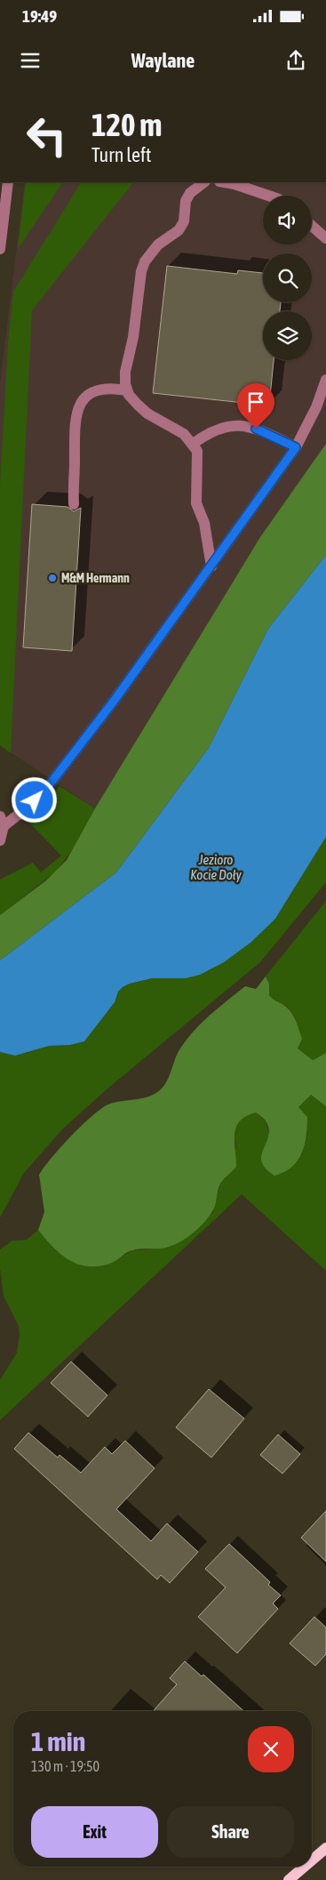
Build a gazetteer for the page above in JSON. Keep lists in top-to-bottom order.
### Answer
{
  "water": ["Jezioro Kocie Doły"],
  "places": ["M&M Hermann"],
  "page": {
    "status": "19:49",
    "header": "Waylane",
    "turn": ["120 m", "Turn left"],
    "heading": ["1 min", "130 m · 19:50"],
    "buttons": ["Exit", "Share"]
  }
}
